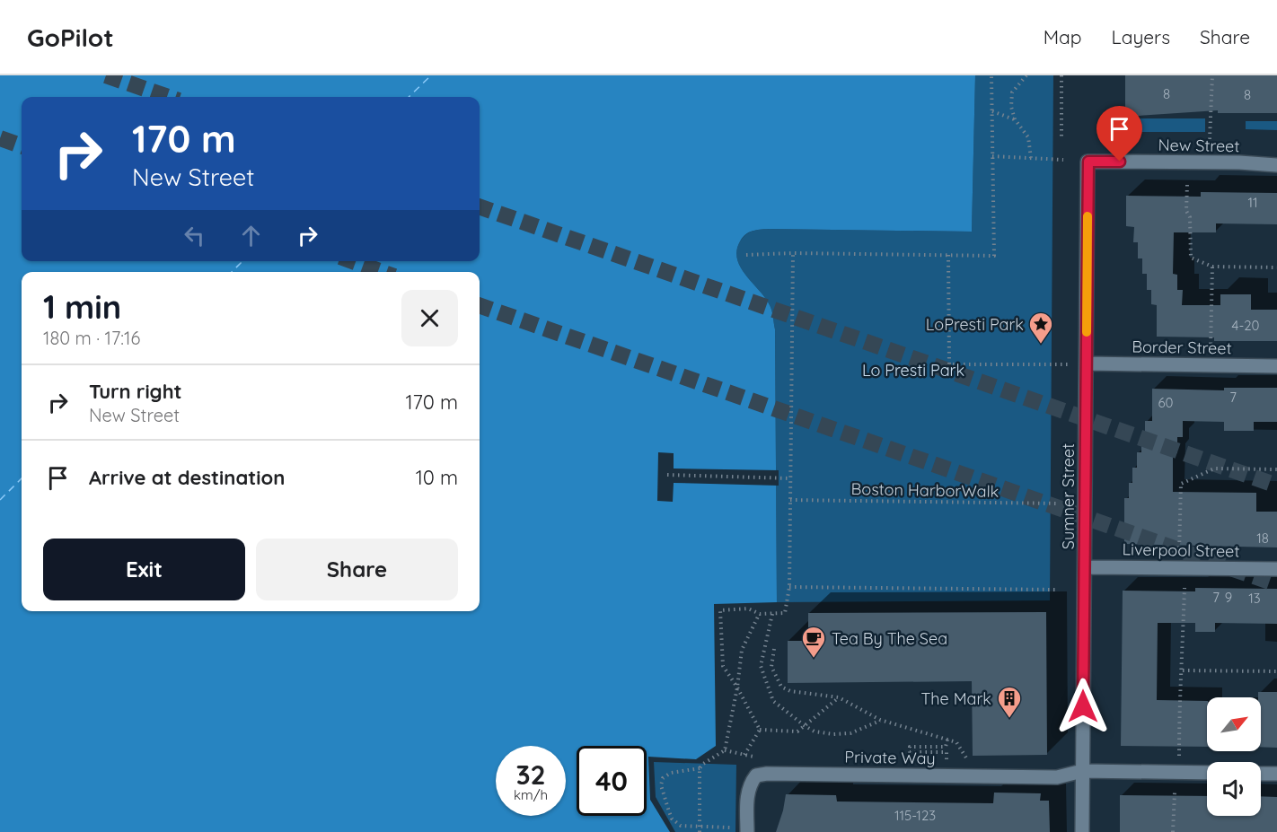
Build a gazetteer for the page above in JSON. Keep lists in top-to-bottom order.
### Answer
{
  "streets": {
    "street": [
      "New Street",
      "Border Street",
      "Sumner Street",
      "Liverpool Street",
      "Private Way"
    ],
    "path": ["Boston HarborWalk"]
  },
  "crossings": [
    ["New Street", "Sumner Street"],
    ["Border Street", "Sumner Street"],
    ["Sumner Street", "Liverpool Street"],
    ["Sumner Street", "Private Way"]
  ],
  "parks": ["Lo Presti Park"],
  "places": {
    "place": ["LoPresti Park"],
    "cafe": ["Tea By The Sea"],
    "building": ["The Mark"]
  },
  "house_numbers": [
    "8",
    "8",
    "11",
    "4-20",
    "7",
    "60",
    "18",
    "7",
    "9",
    "13",
    "115-123"
  ],
  "north": "top right",
  "page": {
    "header": "GoPilot",
    "nav": ["Map", "Layers", "Share"],
    "turn": ["170 m", "New Street"],
    "heading": ["1 min", "180 m · 17:16"],
    "list": [
      {
        "name": "Turn right",
        "note": "New Street",
        "value": "170 m"
      },
      {
        "name": "Arrive at destination",
        "value": "10 m"
      }
    ],
    "buttons": ["Exit", "Share"],
    "speed": "32 km/h",
    "limit": "40"
  }
}
